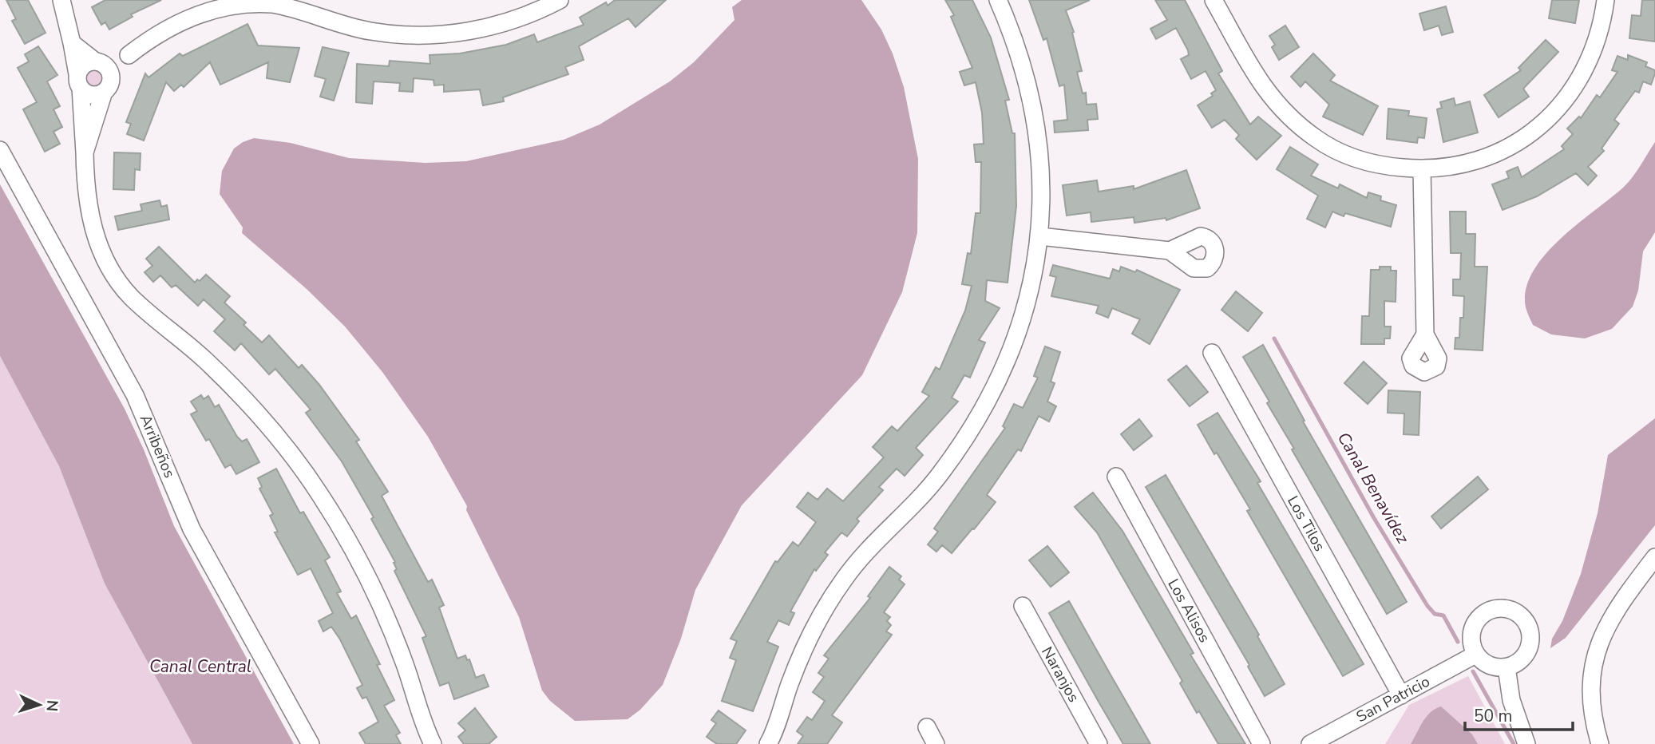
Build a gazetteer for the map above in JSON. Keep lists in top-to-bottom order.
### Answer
{
  "streets": {
    "street": [
      "Arribeños",
      "Los Tilos",
      "Los Alisos",
      "Naranjos",
      "San Patricio"
    ]
  },
  "crossings": [
    ["Los Tilos", "San Patricio"]
  ],
  "water": ["Canal Benavídez", "Canal Central"],
  "scale_bar": "50 m",
  "north": "right"
}
